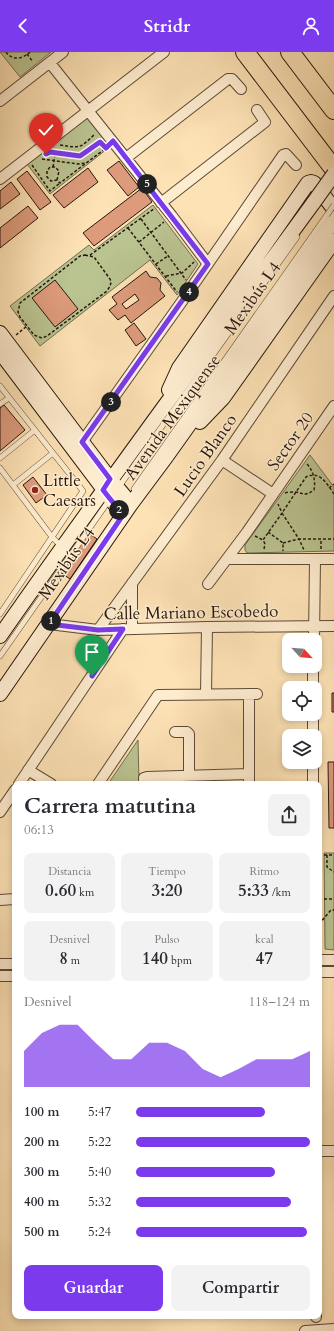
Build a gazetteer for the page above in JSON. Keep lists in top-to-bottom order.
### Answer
{
  "streets": {
    "main road": ["Avenida Mexiquense"],
    "street": ["Sector 20", "Lucio Blanco", "Calle Mariano Escobedo"],
    "lane": ["Mexibús L4"]
  },
  "crossings": [
    ["Mexibús L4", "Avenida Mexiquense"],
    ["Avenida Mexiquense", "Calle Mariano Escobedo"],
    ["Sector 20", "Lucio Blanco"],
    ["Lucio Blanco", "Calle Mariano Escobedo"]
  ],
  "places": ["Little Caesars"],
  "north": "bottom right",
  "page": {
    "header": "Stridr",
    "pins": [
      "5",
      "4",
      "3",
      "2",
      "1"
    ],
    "heading": ["Carrera matutina", "06:13"],
    "stats": [
      ["Distancia", "0.60 km"],
      ["Tiempo", "3:20"],
      ["Ritmo", "5:33 /km"],
      ["Desnivel", "8 m"],
      ["Pulso", "140 bpm"],
      ["kcal", "47"]
    ],
    "chart": ["Desnivel", "118–124 m"],
    "list": [
      {
        "name": "100 m",
        "note": "5:47"
      },
      {
        "name": "200 m",
        "note": "5:22"
      },
      {
        "name": "300 m",
        "note": "5:40"
      },
      {
        "name": "400 m",
        "note": "5:32"
      },
      {
        "name": "500 m",
        "note": "5:24"
      }
    ],
    "buttons": ["Guardar", "Compartir"]
  }
}
